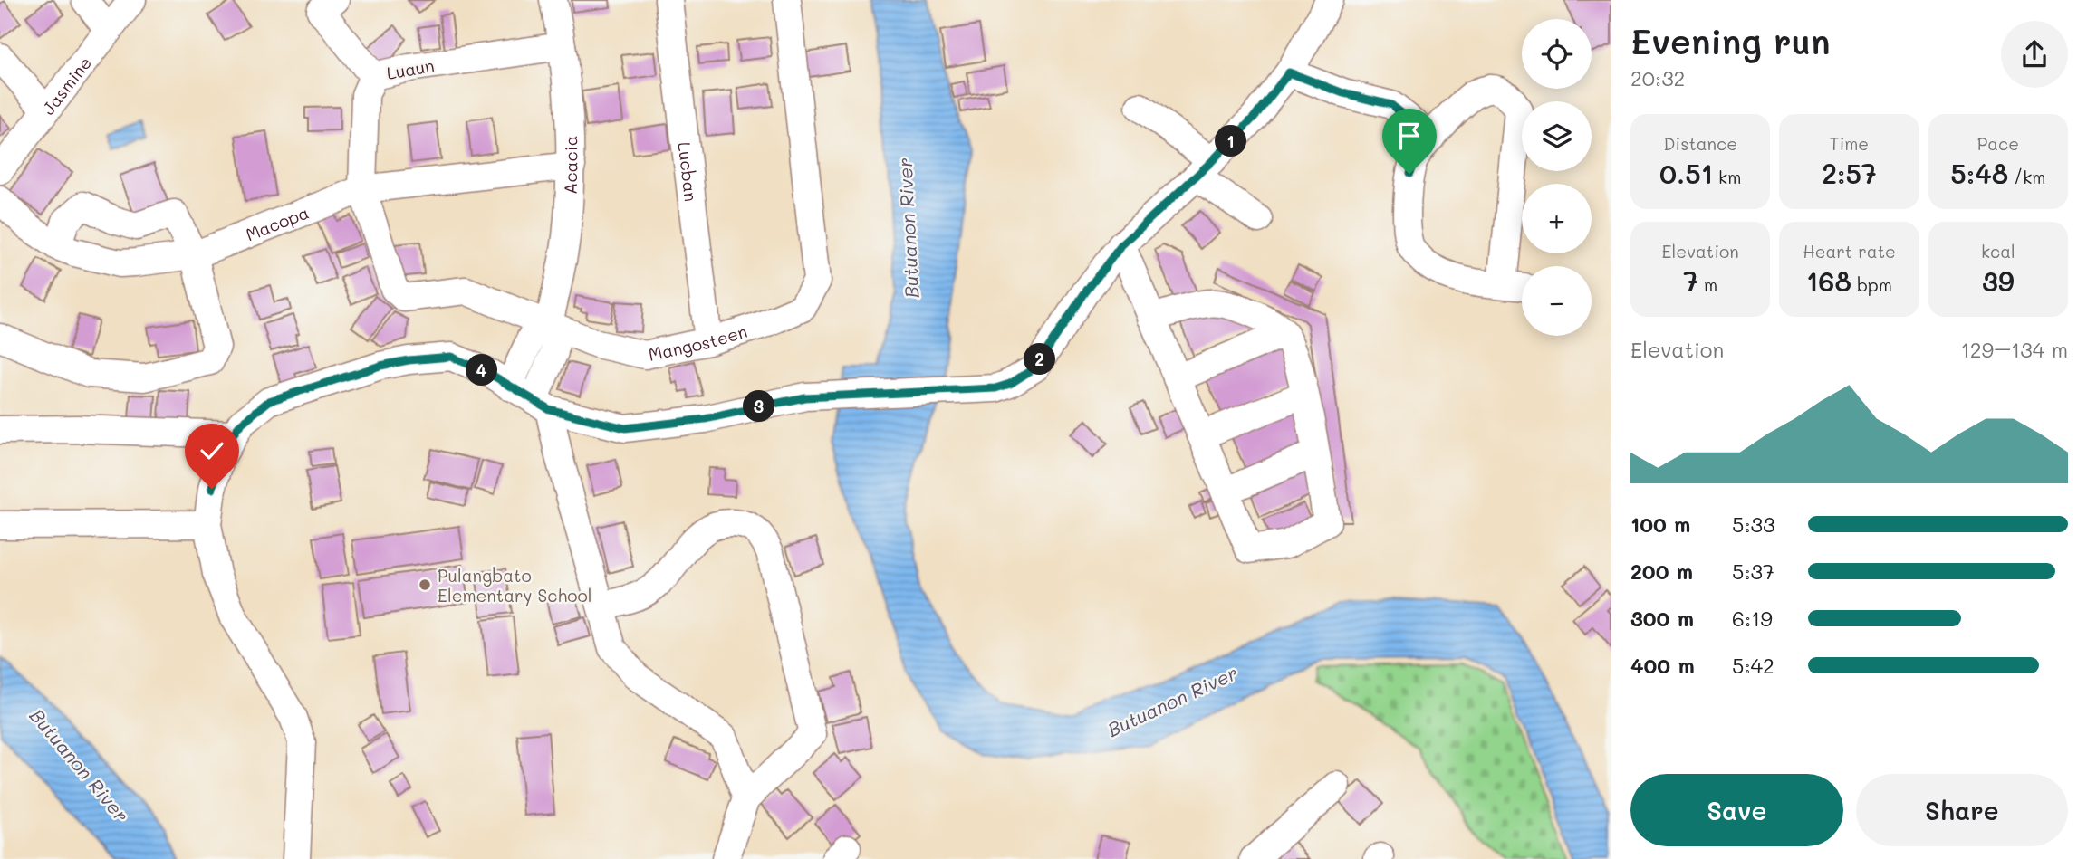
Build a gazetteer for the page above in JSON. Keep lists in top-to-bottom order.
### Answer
{
  "streets": {
    "street": [
      "Luaun",
      "Jasmine",
      "Acacia",
      "Lucban",
      "Macopa",
      "Mangosteen"
    ]
  },
  "crossings": [
    ["Luaun", "Acacia"],
    ["Luaun", "Macopa"],
    ["Luaun", "Mangosteen"],
    ["Acacia", "Macopa"],
    ["Acacia", "Mangosteen"],
    ["Lucban", "Mangosteen"],
    ["Macopa", "Mangosteen"]
  ],
  "water": ["Butuanon River"],
  "places": ["Pulangbato Elementary School"],
  "page": {
    "heading": ["Evening run", "20:32"],
    "map_buttons": ["+", "−"],
    "stats": [
      ["Distance", "0.51 km"],
      ["Time", "2:57"],
      ["Pace", "5:48 /km"],
      ["Elevation", "7 m"],
      ["Heart rate", "168 bpm"],
      ["kcal", "39"]
    ],
    "pins": [
      "1",
      "2",
      "4",
      "3"
    ],
    "chart": ["Elevation", "129–134 m"],
    "list": [
      {
        "name": "100 m",
        "note": "5:33"
      },
      {
        "name": "200 m",
        "note": "5:37"
      },
      {
        "name": "300 m",
        "note": "6:19"
      },
      {
        "name": "400 m",
        "note": "5:42"
      }
    ],
    "buttons": ["Save", "Share"]
  }
}
